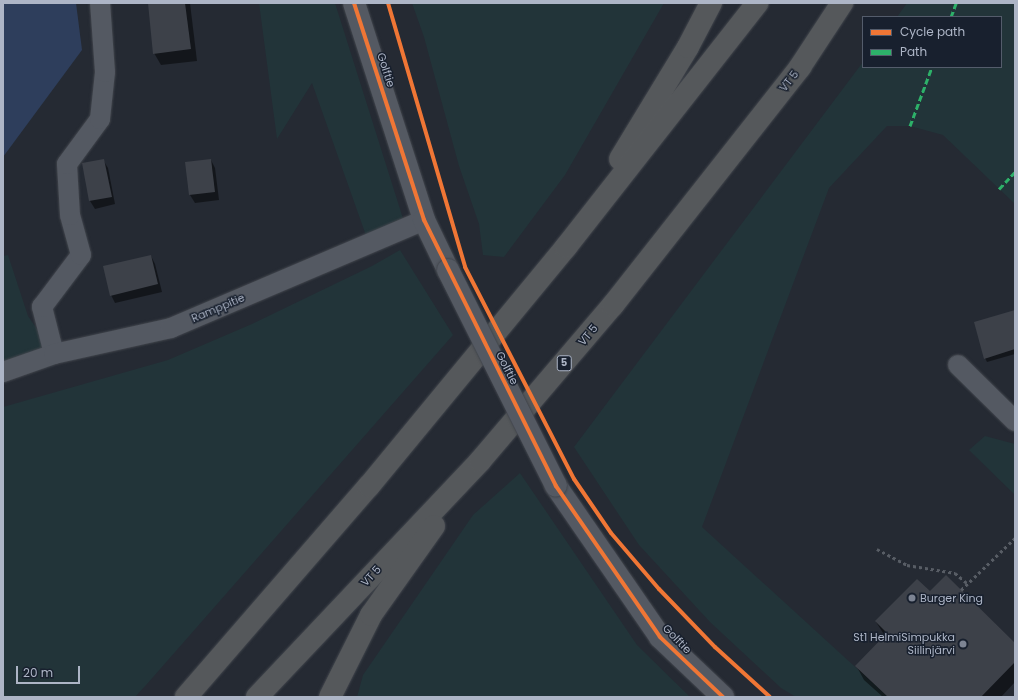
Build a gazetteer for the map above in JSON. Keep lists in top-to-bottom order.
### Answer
{
  "streets": {
    "highway": ["VT 5", "5"],
    "street": ["Golftie", "Ramppitie"]
  },
  "crossings": [
    ["Golftie", "Ramppitie"]
  ],
  "places": ["Burger King", "St1 HelmiSimpukka Siilinjärvi"],
  "legend": ["Cycle path", "Path"],
  "scale_bar": "20 m"
}
